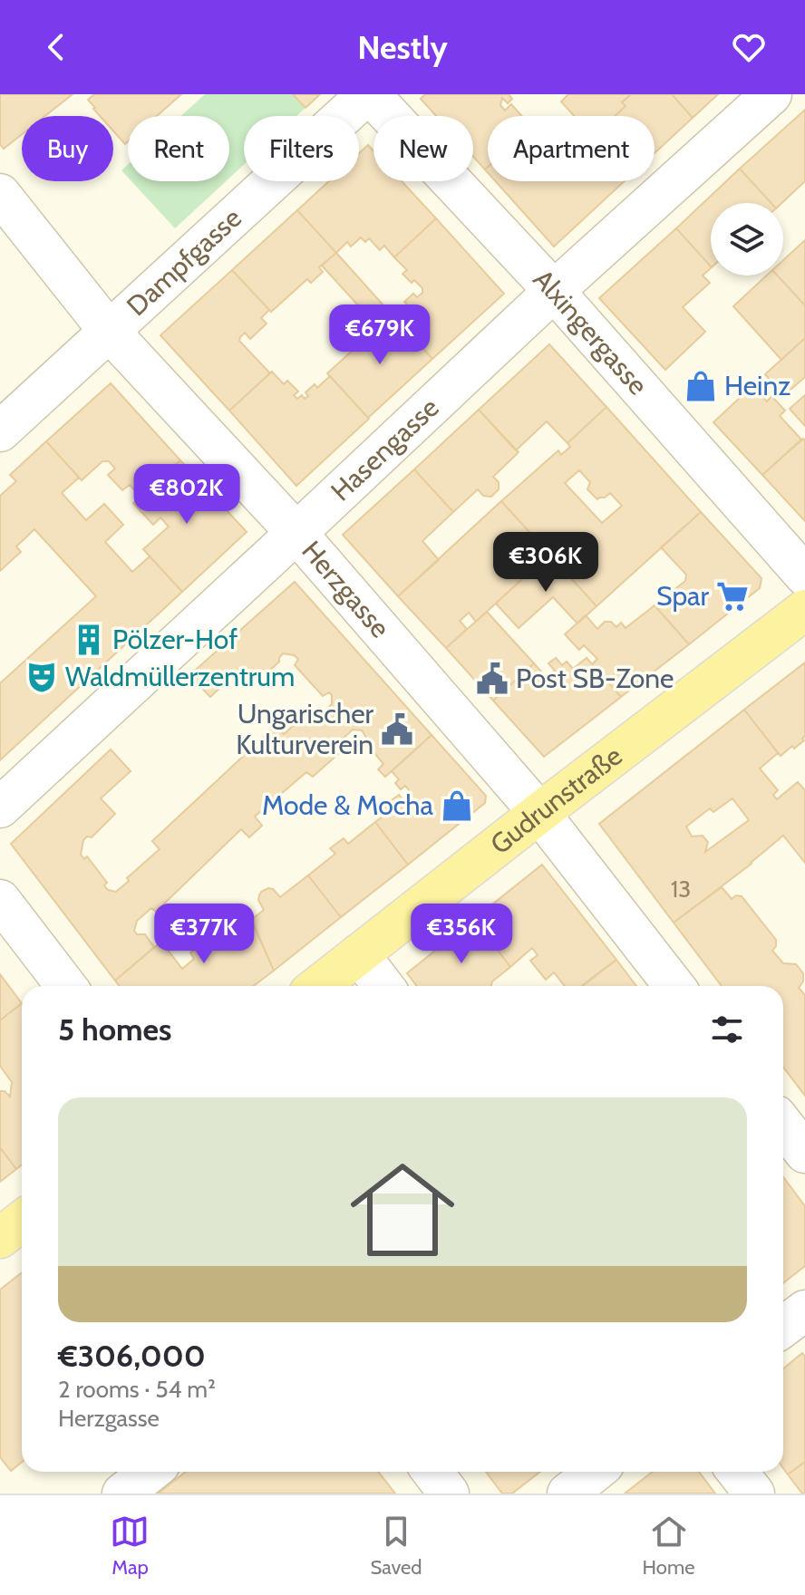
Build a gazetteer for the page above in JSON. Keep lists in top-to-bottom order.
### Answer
{
  "streets": {
    "main road": ["Gudrunstraße"],
    "street": [
      "Dampfgasse",
      "Alxingergasse",
      "Hasengasse",
      "Herzgasse"
    ]
  },
  "crossings": [
    ["Dampfgasse", "Alxingergasse"],
    ["Dampfgasse", "Herzgasse"],
    ["Alxingergasse", "Hasengasse"],
    ["Hasengasse", "Herzgasse"],
    ["Herzgasse", "Gudrunstraße"]
  ],
  "places": {
    "shop": ["Heinz", "Mode & Mocha"],
    "supermarket": ["Spar"],
    "building": ["Pölzer-Hof"],
    "theatre": ["Waldmüllerzentrum"],
    "public building": ["Post SB-Zone", "Ungarischer Kulturverein"]
  },
  "house_numbers": ["13"],
  "page": {
    "header": "Nestly",
    "chip": [
      "Buy",
      "Rent",
      "Filters",
      "New",
      "Apartment"
    ],
    "price": [
      "€679K",
      "€802K",
      "€306K",
      "€377K",
      "€356K"
    ],
    "heading": "5 homes",
    "list": [
      {
        "name": "€306,000",
        "note": "2 rooms · 54 m² · Herzgasse"
      }
    ],
    "tabs": ["Map", "Saved", "Home"]
  }
}
